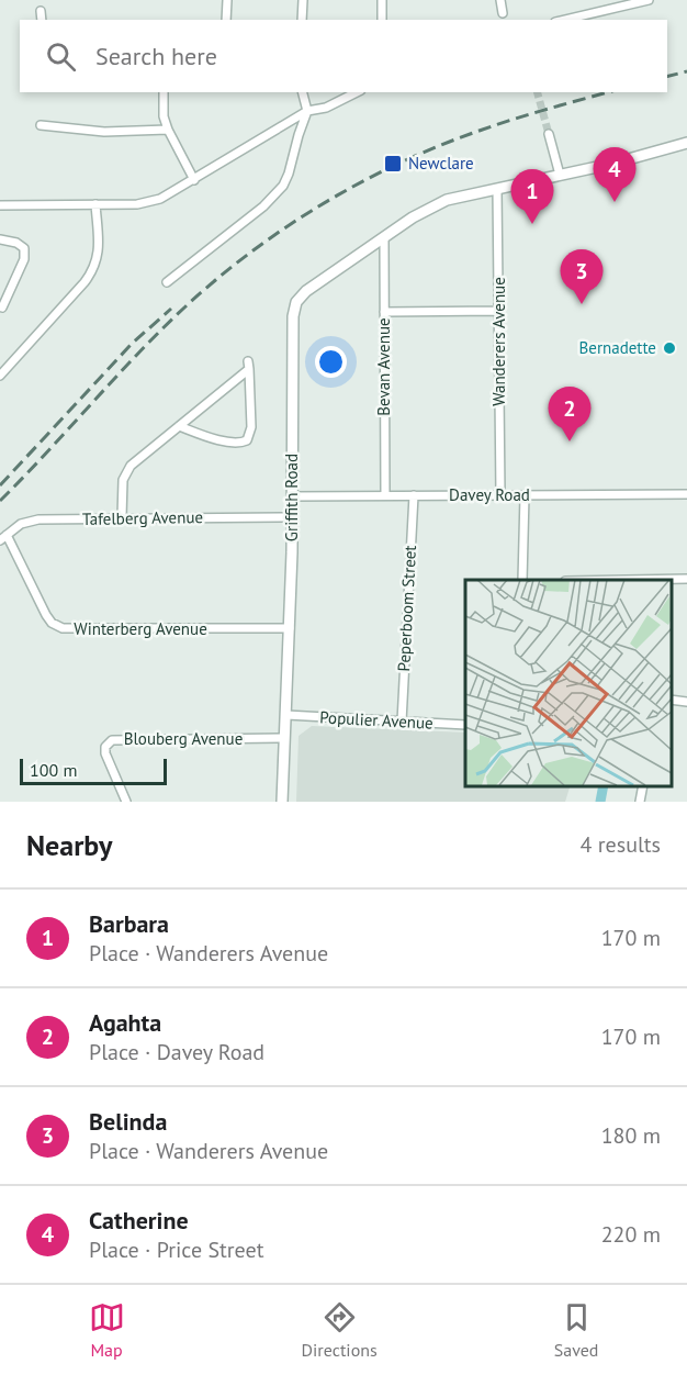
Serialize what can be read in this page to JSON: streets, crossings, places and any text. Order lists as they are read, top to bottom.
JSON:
{
  "streets": {
    "street": [
      "Wanderers Avenue",
      "Bevan Avenue",
      "Davey Road",
      "Griffith Road",
      "Tafelberg Avenue",
      "Peperboom Street",
      "Winterberg Avenue",
      "Populier Avenue",
      "Blouberg Avenue"
    ]
  },
  "crossings": [
    ["Wanderers Avenue", "Davey Road"],
    ["Bevan Avenue", "Davey Road"],
    ["Bevan Avenue", "Griffith Road"],
    ["Davey Road", "Griffith Road"],
    ["Davey Road", "Peperboom Street"],
    ["Griffith Road", "Tafelberg Avenue"],
    ["Griffith Road", "Winterberg Avenue"],
    ["Griffith Road", "Populier Avenue"],
    ["Griffith Road", "Blouberg Avenue"],
    ["Tafelberg Avenue", "Winterberg Avenue"],
    ["Peperboom Street", "Populier Avenue"]
  ],
  "places": {
    "transit": ["Newclare"],
    "other": ["Bernadette"]
  },
  "scale_bar": "100 m",
  "page": {
    "search": "Search here",
    "pins": [
      "4",
      "1",
      "3",
      "2"
    ],
    "scale": "100 m",
    "heading": ["Nearby", "4 results"],
    "list": [
      {
        "mark": "1",
        "name": "Barbara",
        "note": "Place · Wanderers Avenue",
        "value": "170 m"
      },
      {
        "mark": "2",
        "name": "Agahta",
        "note": "Place · Davey Road",
        "value": "170 m"
      },
      {
        "mark": "3",
        "name": "Belinda",
        "note": "Place · Wanderers Avenue",
        "value": "180 m"
      },
      {
        "mark": "4",
        "name": "Catherine",
        "note": "Place · Price Street",
        "value": "220 m"
      }
    ],
    "nav": ["Map", "Directions", "Saved"]
  }
}
